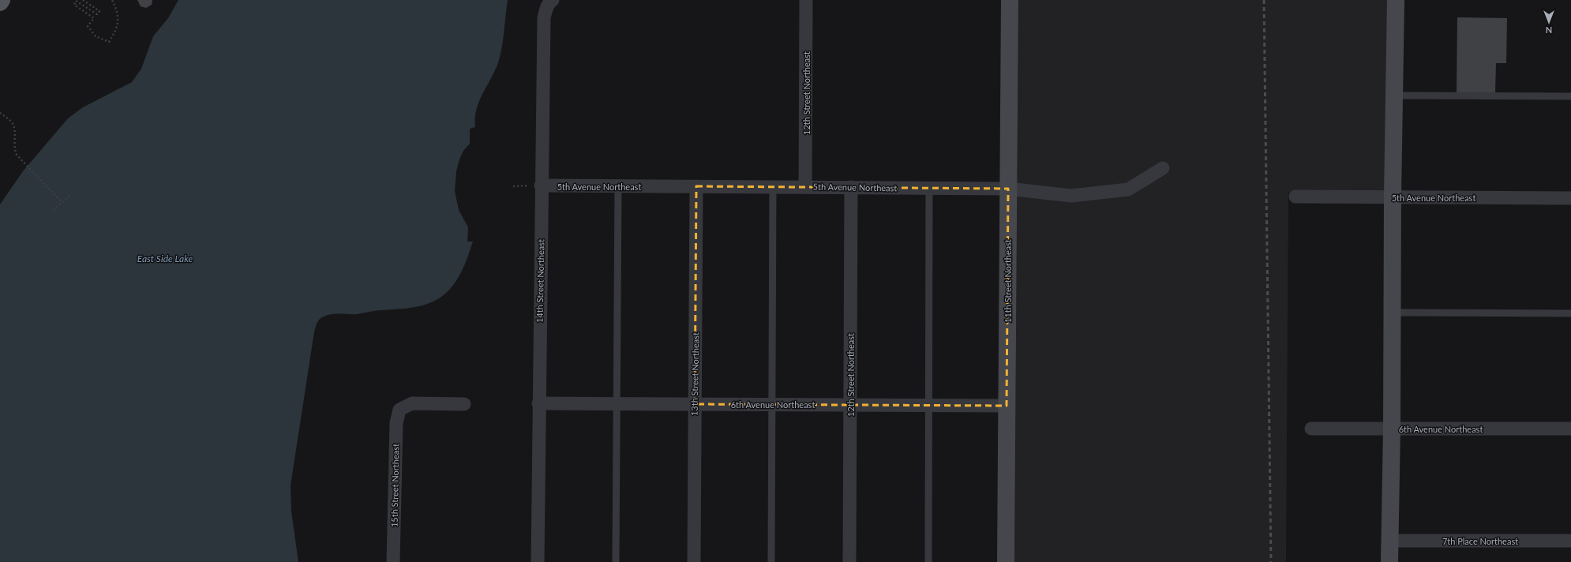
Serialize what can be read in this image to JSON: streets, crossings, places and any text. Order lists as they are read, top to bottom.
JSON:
{
  "streets": {
    "street": [
      "12th Street Northeast",
      "5th Avenue Northeast",
      "14th Street Northeast",
      "11th Street Northeast",
      "13th Street Northeast",
      "6th Avenue Northeast",
      "15th Street Northeast",
      "7th Place Northeast"
    ]
  },
  "crossings": [
    ["12th Street Northeast", "5th Avenue Northeast"],
    ["12th Street Northeast", "6th Avenue Northeast"],
    ["5th Avenue Northeast", "14th Street Northeast"],
    ["5th Avenue Northeast", "11th Street Northeast"],
    ["5th Avenue Northeast", "13th Street Northeast"],
    ["14th Street Northeast", "6th Avenue Northeast"],
    ["11th Street Northeast", "6th Avenue Northeast"],
    ["13th Street Northeast", "6th Avenue Northeast"]
  ],
  "water": ["East Side Lake"],
  "north": "bottom"
}
